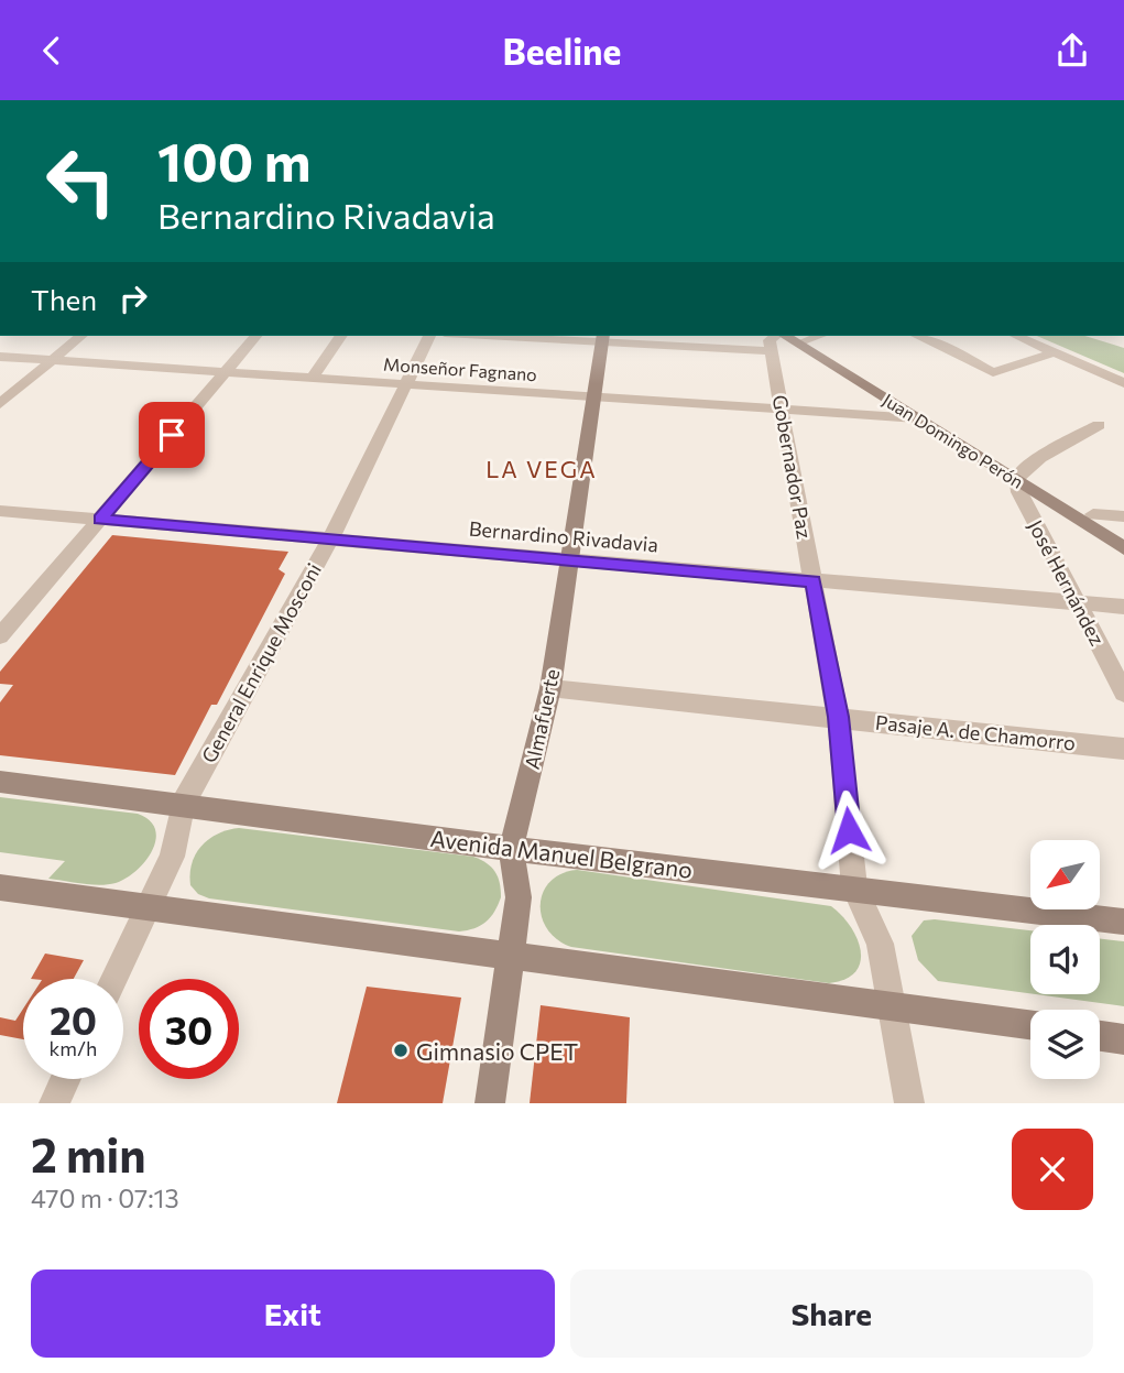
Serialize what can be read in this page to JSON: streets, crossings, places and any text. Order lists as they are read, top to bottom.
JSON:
{
  "streets": {
    "main road": ["Juan Domingo Perón", "Almafuerte", "Avenida Manuel Belgrano"],
    "street": [
      "Monseñor Fagnano",
      "Gobernador Paz",
      "Bernardino Rivadavia",
      "José Hernández",
      "General Enrique Mosconi",
      "Pasaje A. de Chamorro"
    ]
  },
  "crossings": [
    ["Monseñor Fagnano", "Juan Domingo Perón"],
    ["Monseñor Fagnano", "Gobernador Paz"],
    ["Monseñor Fagnano", "General Enrique Mosconi"],
    ["Monseñor Fagnano", "Almafuerte"],
    ["Juan Domingo Perón", "Gobernador Paz"],
    ["Juan Domingo Perón", "José Hernández"],
    ["Gobernador Paz", "Bernardino Rivadavia"],
    ["Gobernador Paz", "Pasaje A. de Chamorro"],
    ["Gobernador Paz", "Avenida Manuel Belgrano"],
    ["Bernardino Rivadavia", "José Hernández"],
    ["Bernardino Rivadavia", "General Enrique Mosconi"],
    ["Bernardino Rivadavia", "Almafuerte"],
    ["General Enrique Mosconi", "Avenida Manuel Belgrano"],
    ["Almafuerte", "Pasaje A. de Chamorro"],
    ["Almafuerte", "Avenida Manuel Belgrano"]
  ],
  "districts": ["LA VEGA"],
  "places": ["Gimnasio CPET"],
  "north": "bottom left",
  "page": {
    "header": "Beeline",
    "turn": ["100 m", "Bernardino Rivadavia"],
    "then": "Then",
    "speed": "20 km/h",
    "limit": "30",
    "heading": ["2 min", "470 m · 07:13"],
    "buttons": ["Exit", "Share"]
  }
}
